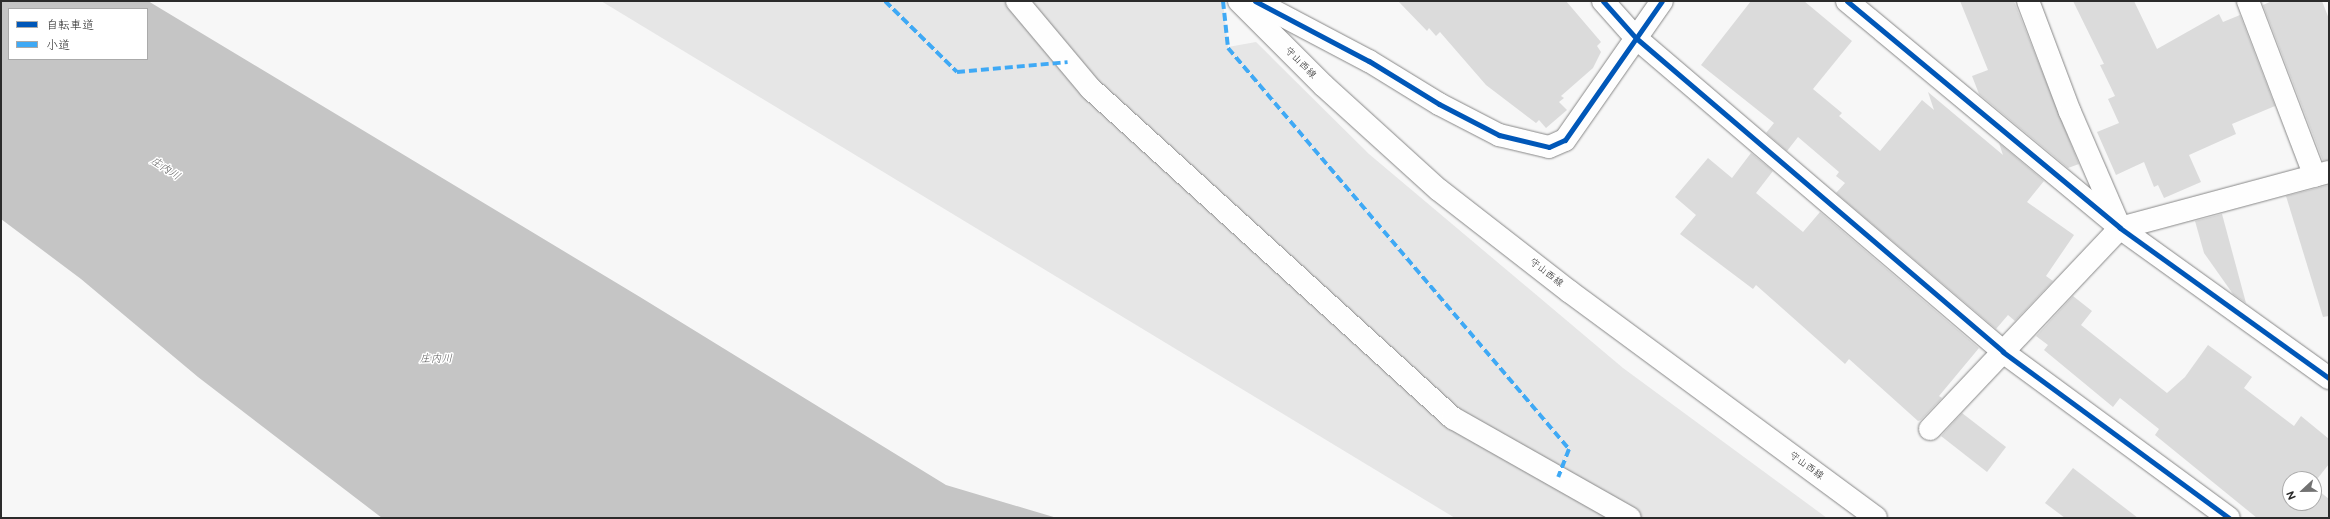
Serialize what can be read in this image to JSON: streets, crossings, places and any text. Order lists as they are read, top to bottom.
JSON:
{
  "streets": {
    "street": ["守山西線"]
  },
  "water": ["庄内川"],
  "legend": ["自転車道", "小道"],
  "north": "left"
}
